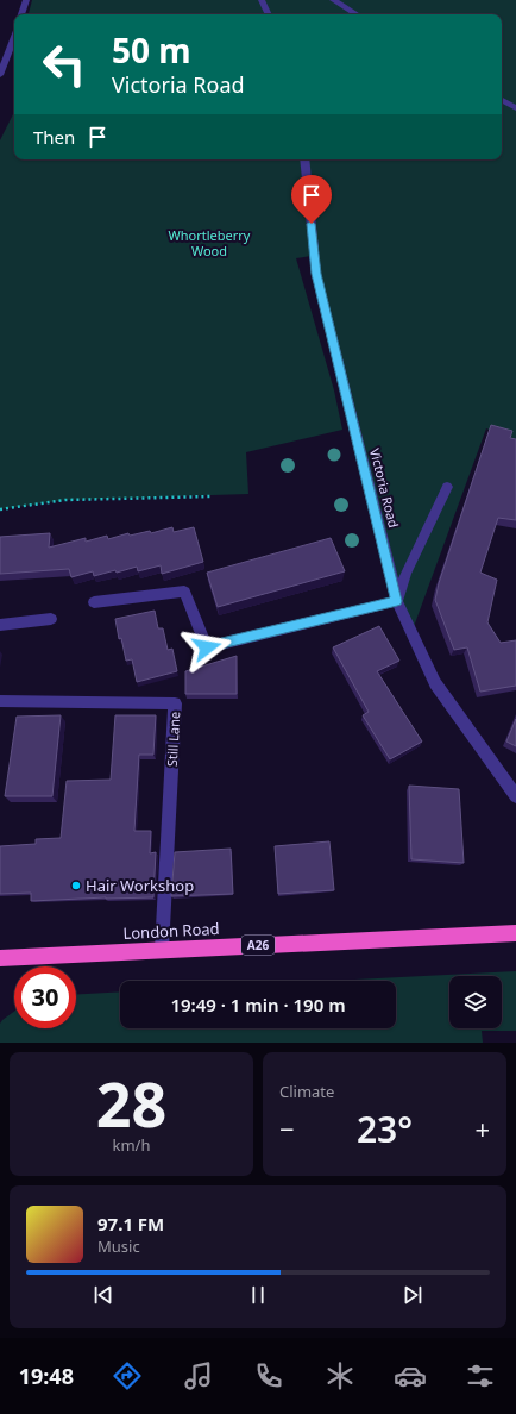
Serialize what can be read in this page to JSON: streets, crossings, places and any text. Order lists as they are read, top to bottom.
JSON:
{
  "streets": {
    "highway": ["London Road", "A26"],
    "street": ["Victoria Road", "Still Lane"]
  },
  "crossings": [
    ["Still Lane", "London Road"]
  ],
  "parks": ["Whortleberry Wood"],
  "places": ["Hair Workshop"],
  "page": {
    "turn": ["50 m", "Victoria Road"],
    "then": "Then",
    "limit": "30",
    "trip": "19:49 · 1 min · 190 m",
    "tile": [
      ["28", "km/h"],
      "Climate"
    ],
    "heat": ["−", "23°", "+"],
    "song": ["97.1 FM", "Music"],
    "tabs": "19:48"
  }
}
